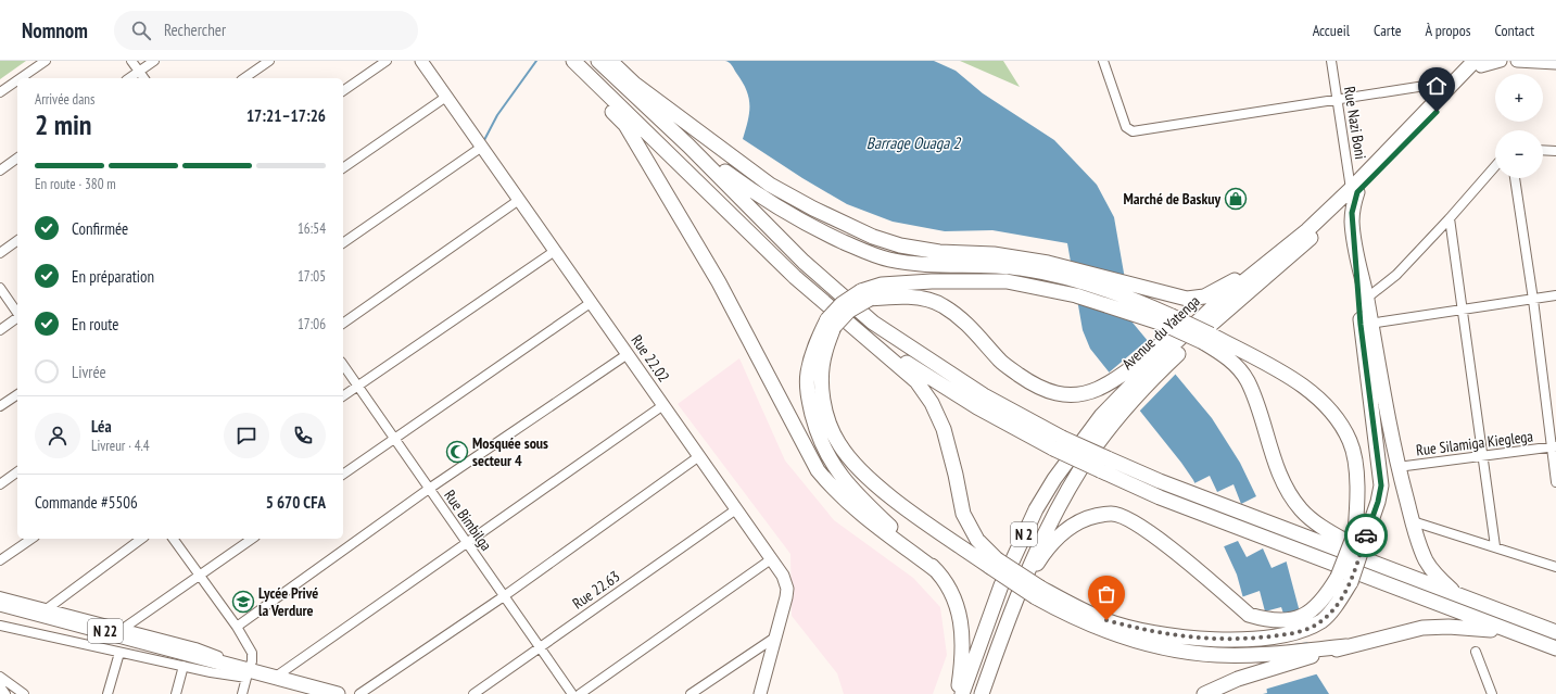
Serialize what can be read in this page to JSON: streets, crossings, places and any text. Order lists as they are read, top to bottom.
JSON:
{
  "streets": {
    "main road": ["Avenue du Yatenga", "N 2", "N 22"],
    "street": [
      "Rue Nazi Boni",
      "Rue 22.02",
      "Rue Silamiga Kieglega",
      "Rue Bimbilga",
      "Rue 22.63"
    ]
  },
  "crossings": [
    ["Rue Nazi Boni", "Avenue du Yatenga"],
    ["Rue 22.02", "Rue 22.63"],
    ["Rue Bimbilga", "Rue 22.63"]
  ],
  "water": ["Barrage Ouaga 2"],
  "places": {
    "shop": ["Marché de Baskuy"],
    "mosque": ["Mosquée sous secteur 4"],
    "school or university": ["Lycée Privé la Verdure"]
  },
  "page": {
    "header": "Nomnom",
    "search": "Rechercher",
    "nav": [
      "Accueil",
      "Carte",
      "À propos",
      "Contact"
    ],
    "map_buttons": ["+", "−"],
    "heading": ["2 min", "Arrivée dans", "17:21–17:26"],
    "panel": [
      "Léa",
      "Livreur · 4.4",
      "Commande #5506",
      "5 670 CFA"
    ],
    "bar": "En route · 380 m",
    "list": [
      ["Confirmée", "16:54"],
      ["En préparation", "17:05"],
      ["En route", "17:06"],
      "Livrée"
    ]
  }
}
